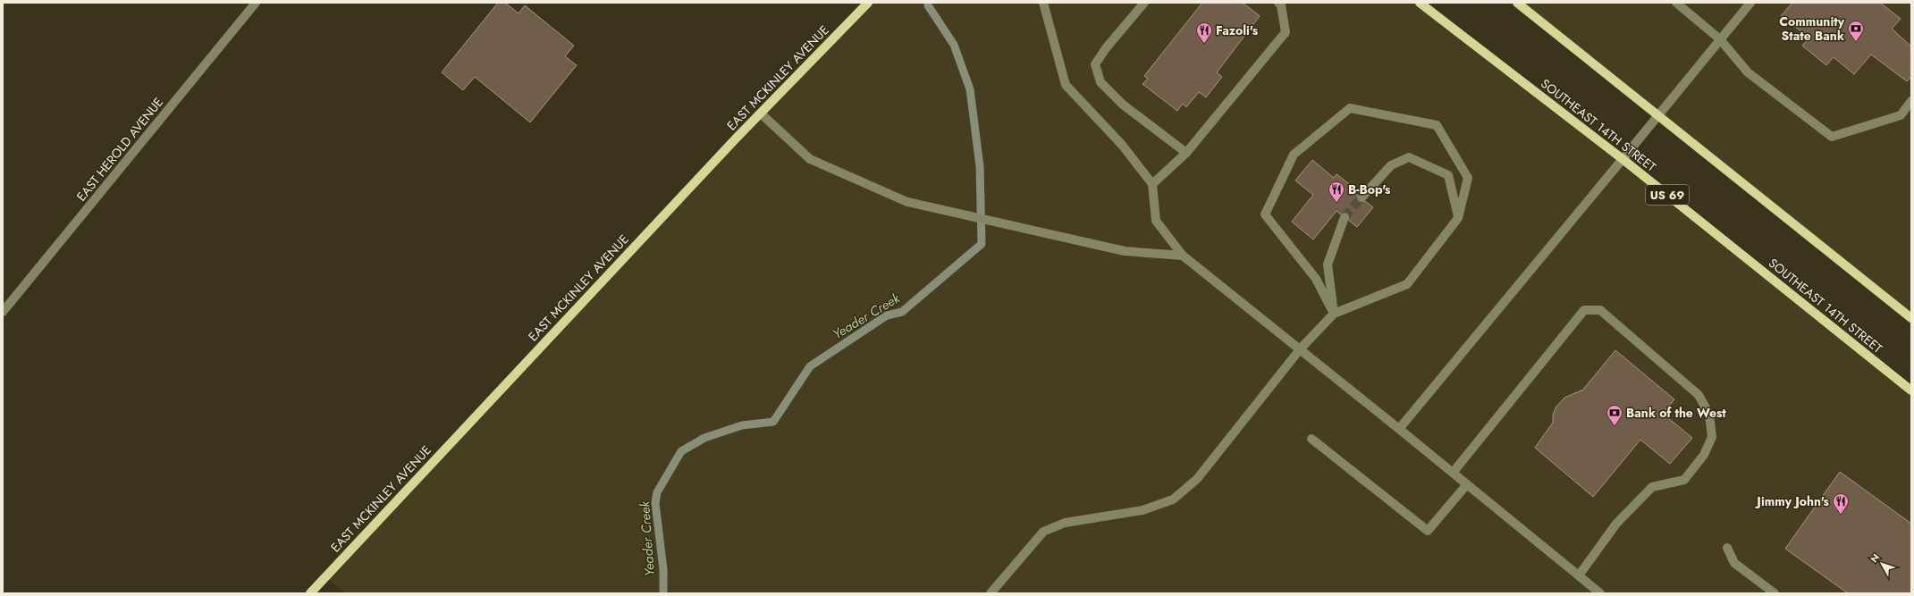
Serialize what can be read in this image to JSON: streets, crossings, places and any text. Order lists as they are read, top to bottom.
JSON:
{
  "streets": {
    "main road": ["EAST MCKINLEY AVENUE", "SOUTHEAST 14TH STREET", "US 69"],
    "street": ["EAST HEROLD AVENUE"]
  },
  "water": ["Yeader Creek"],
  "places": {
    "bank": ["Community State Bank", "Bank of the West"],
    "restaurant": ["Fazoli's", "B-Bop's", "Jimmy John's"]
  },
  "north": "top left"
}
